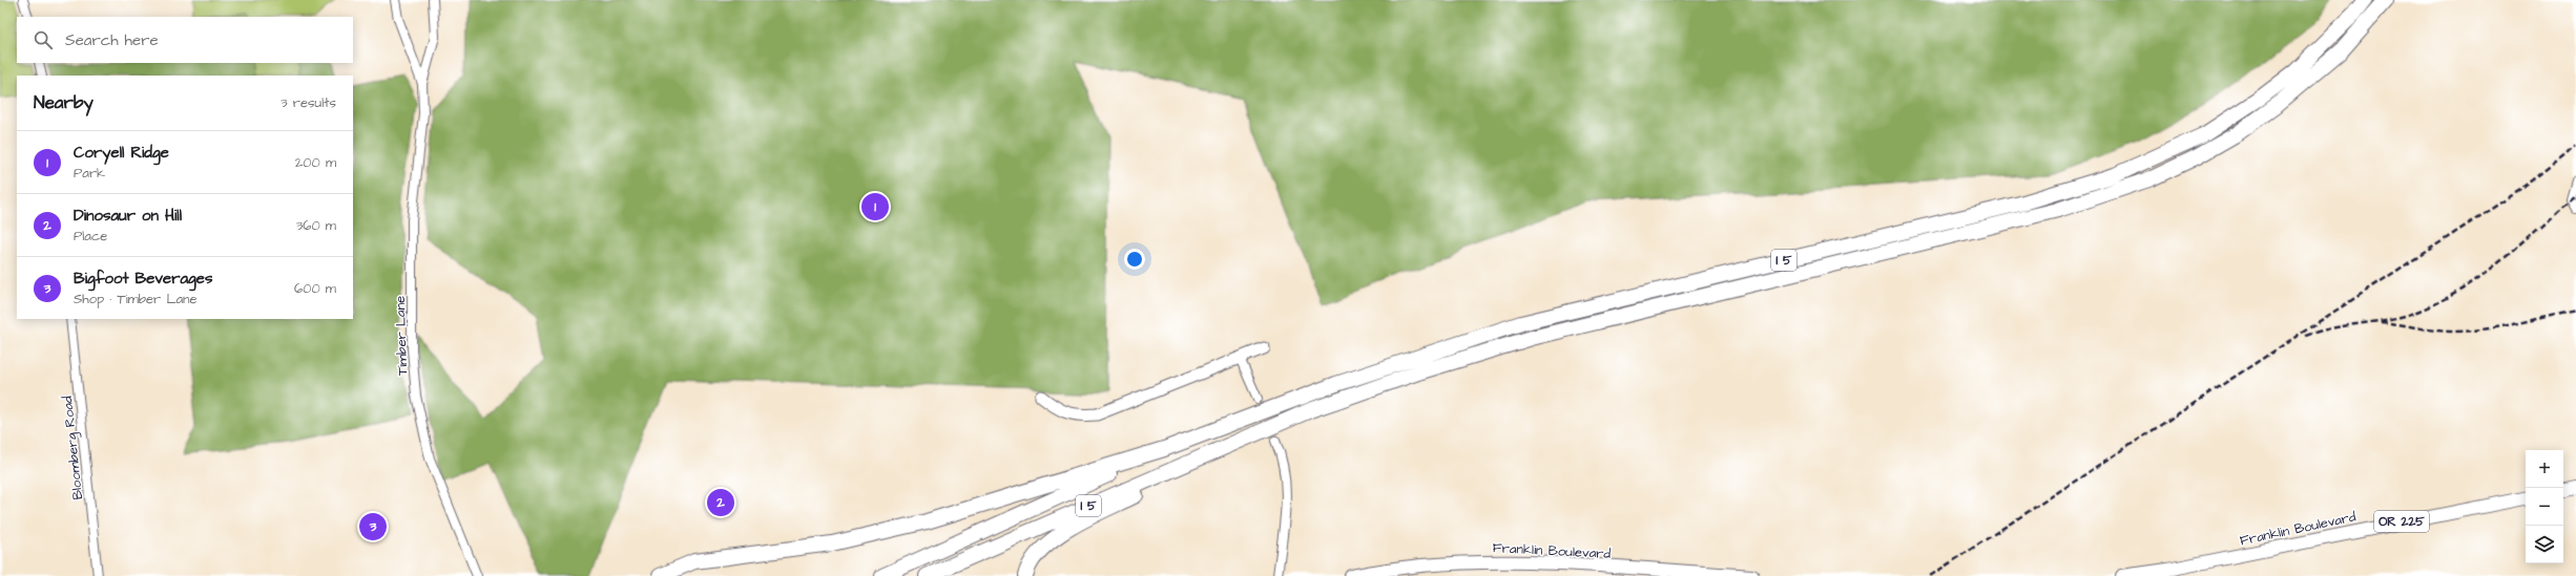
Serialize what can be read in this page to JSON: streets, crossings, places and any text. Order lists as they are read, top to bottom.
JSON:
{
  "streets": {
    "highway": ["I 5"],
    "main road": ["OR 225", "Franklin Boulevard"],
    "street": ["Timber Lane", "Bloomberg Road"]
  },
  "page": {
    "search": "Search here",
    "heading": ["Nearby", "3 results"],
    "list": [
      {
        "mark": "1",
        "name": "Coryell Ridge",
        "note": "Park",
        "value": "200 m"
      },
      {
        "mark": "2",
        "name": "Dinosaur on Hill",
        "note": "Place",
        "value": "360 m"
      },
      {
        "mark": "3",
        "name": "Bigfoot Beverages",
        "note": "Shop · Timber Lane",
        "value": "600 m"
      }
    ],
    "pins": ["1", "2", "3"],
    "map_buttons": ["+", "−"]
  }
}
